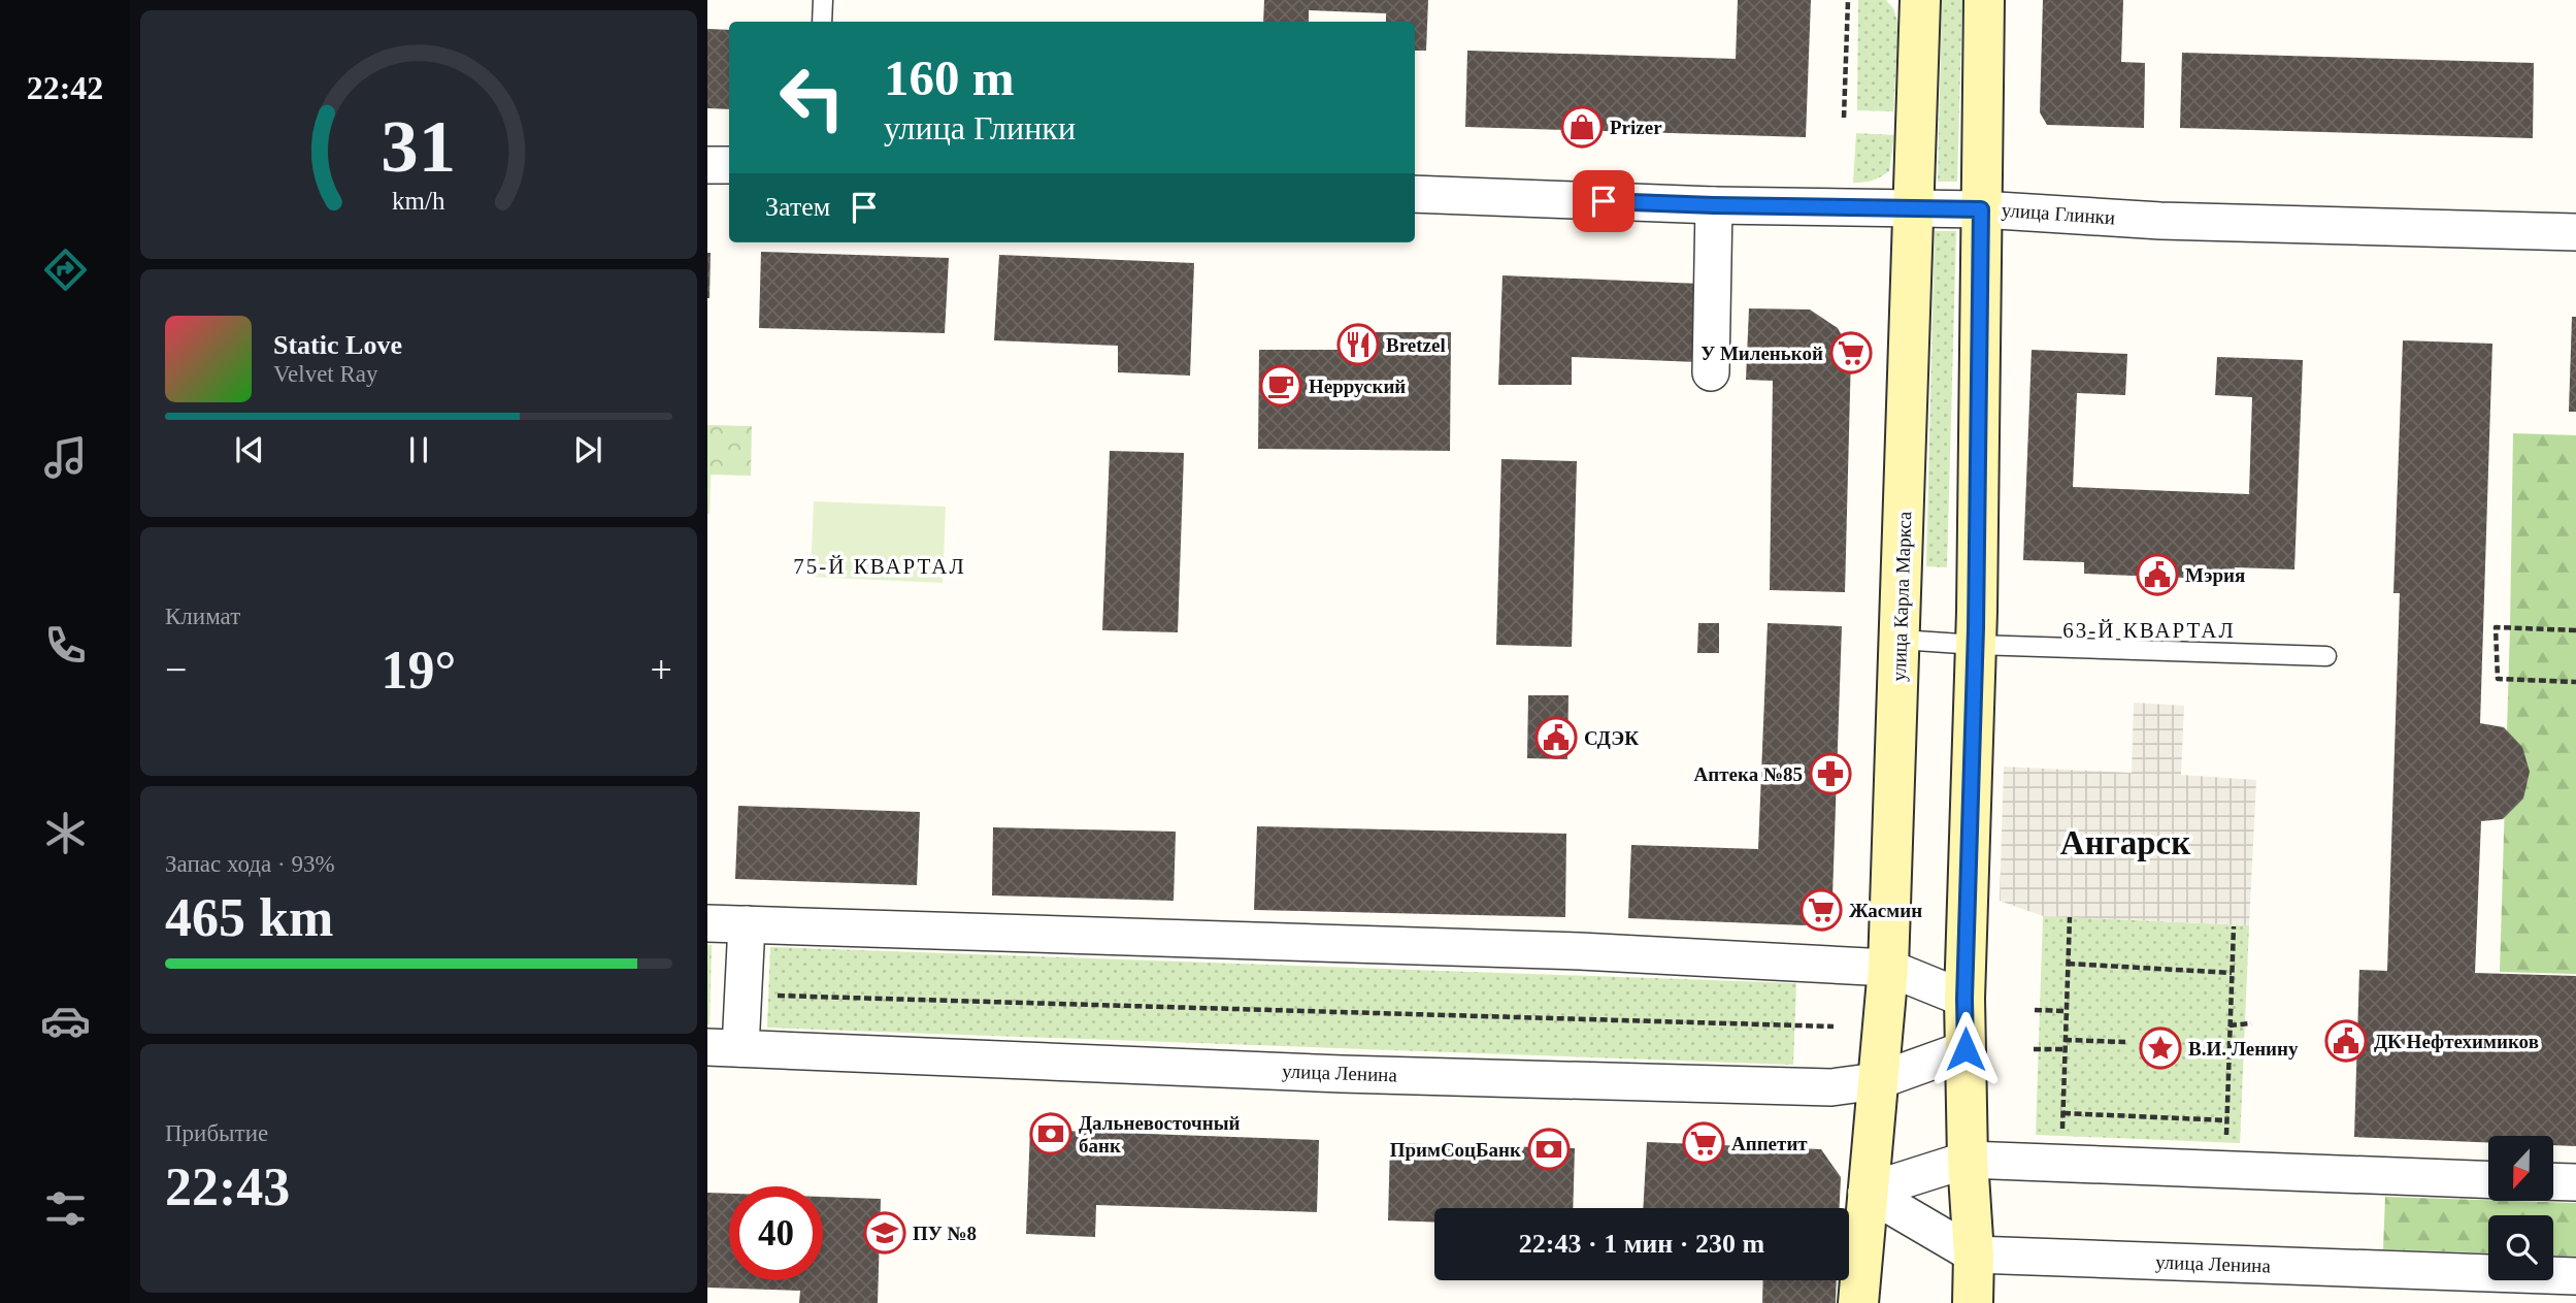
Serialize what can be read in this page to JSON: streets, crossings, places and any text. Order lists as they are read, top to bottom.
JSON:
{
  "streets": {
    "street": ["улица Глинки", "улица Карла Маркса", "улица Ленина"]
  },
  "crossings": [
    ["улица Глинки", "улица Карла Маркса"],
    ["улица Карла Маркса", "улица Ленина"]
  ],
  "districts": ["75-Й КВАРТАЛ", "63-Й КВАРТАЛ", "Ангарск"],
  "places": {
    "shop": ["Prizer"],
    "restaurant": ["Bretzel"],
    "supermarket": ["У Миленькой", "Жасмин", "Аппетит"],
    "cafe": ["Нерруский"],
    "public building": ["Мэрия", "СДЭК", "ДК Нефтехимиков"],
    "pharmacy": ["Аптека №85"],
    "place": ["В.И. Ленину"],
    "bank": ["Дальневосточный банк", "ПримСоцБанк"],
    "school or university": ["ПУ №8"]
  },
  "north": "bottom",
  "page": {
    "tabs": "22:42",
    "turn": ["160 m", "улица Глинки"],
    "then": "Затем",
    "song": ["Static Love", "Velvet Ray"],
    "tile": [
      "Климат",
      ["Запас хода · 93%", "465 km"],
      ["Прибытие", "22:43"]
    ],
    "heat": ["−", "19°", "+"],
    "limit": "40",
    "trip": "22:43 · 1 мин · 230 m",
    "gauge": ["31", "km/h"]
  }
}
